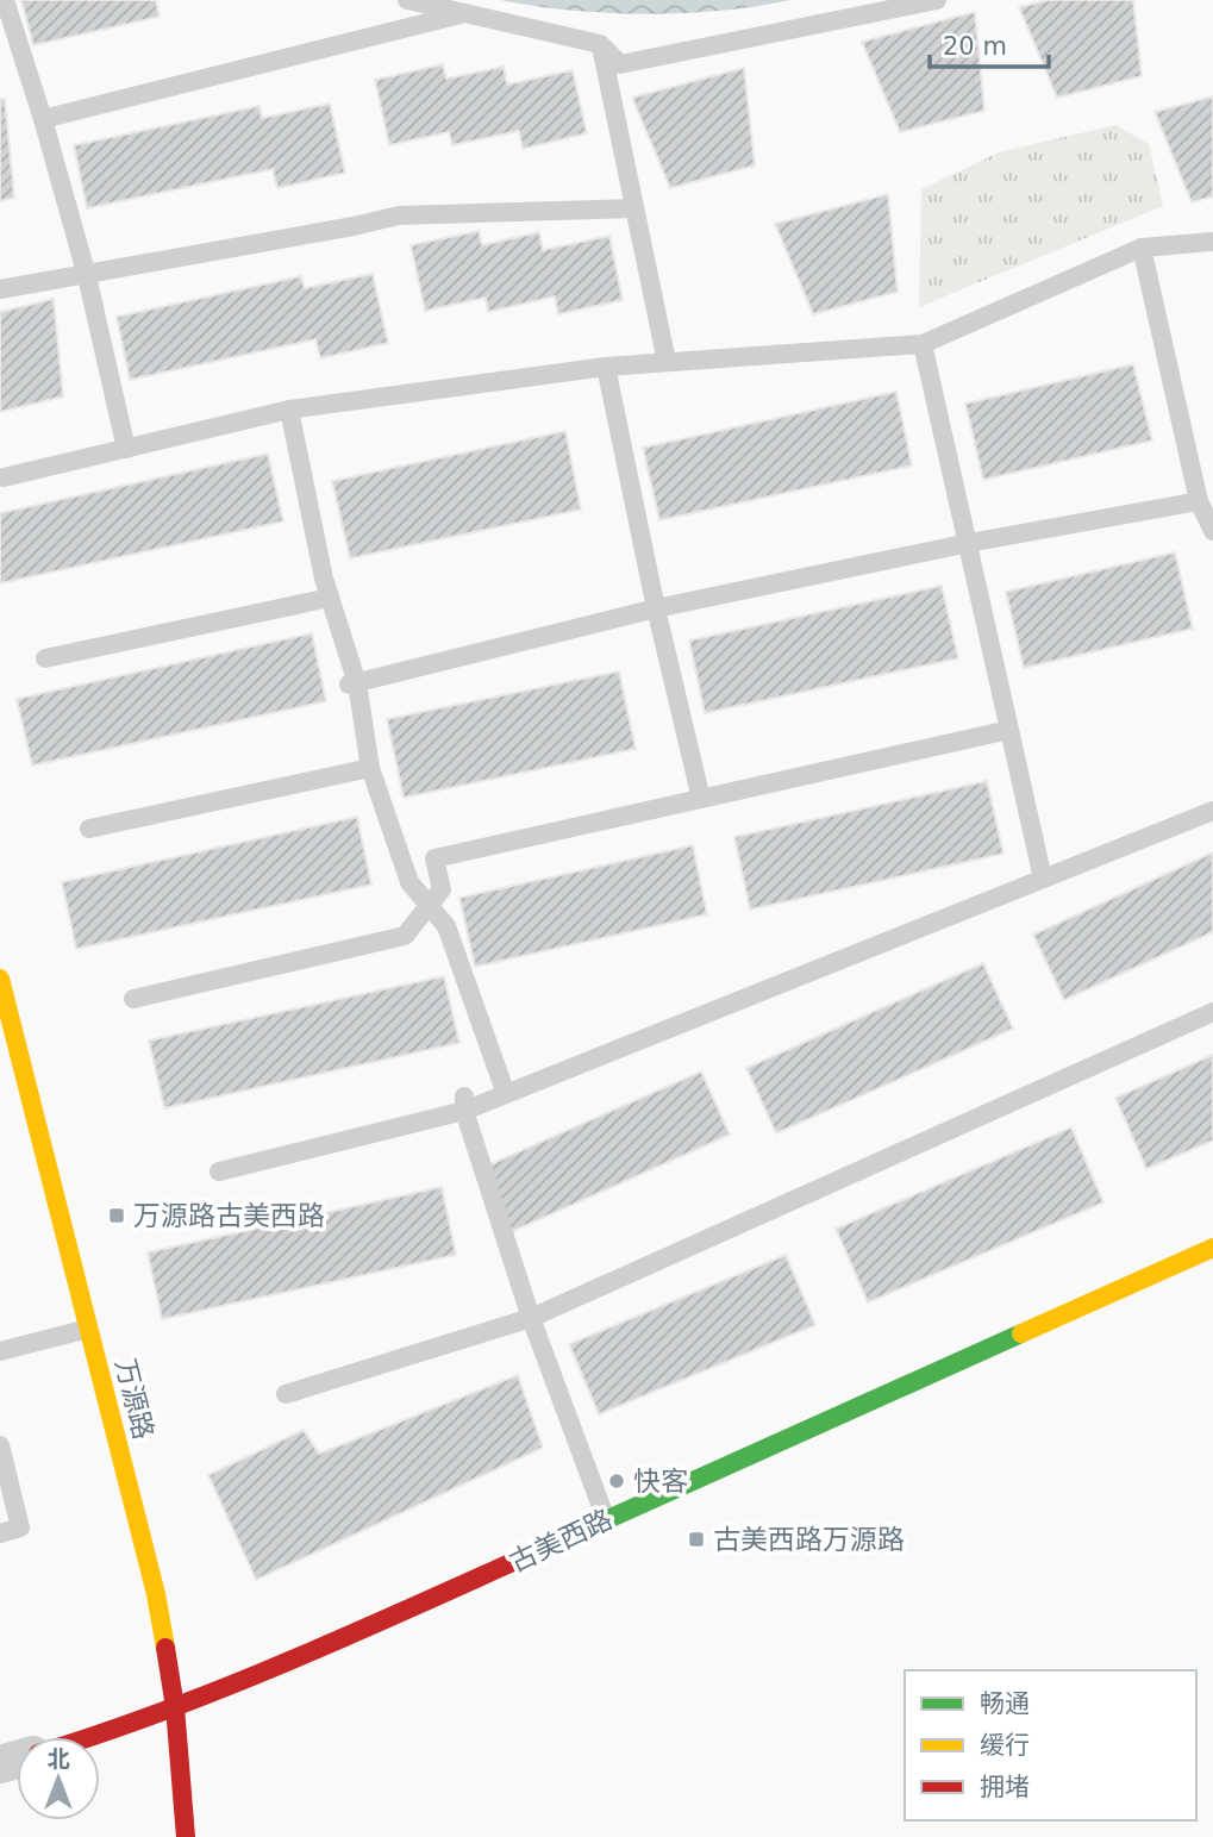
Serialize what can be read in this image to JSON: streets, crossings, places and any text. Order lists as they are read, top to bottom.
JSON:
{
  "streets": {
    "street": ["万源路", "古美西路"]
  },
  "crossings": [
    ["万源路", "古美西路"]
  ],
  "places": {
    "transit": ["万源路古美西路", "古美西路万源路"],
    "other": ["快客"]
  },
  "legend": ["畅通", "缓行", "拥堵"],
  "scale_bar": "20 m",
  "north": "top"
}
